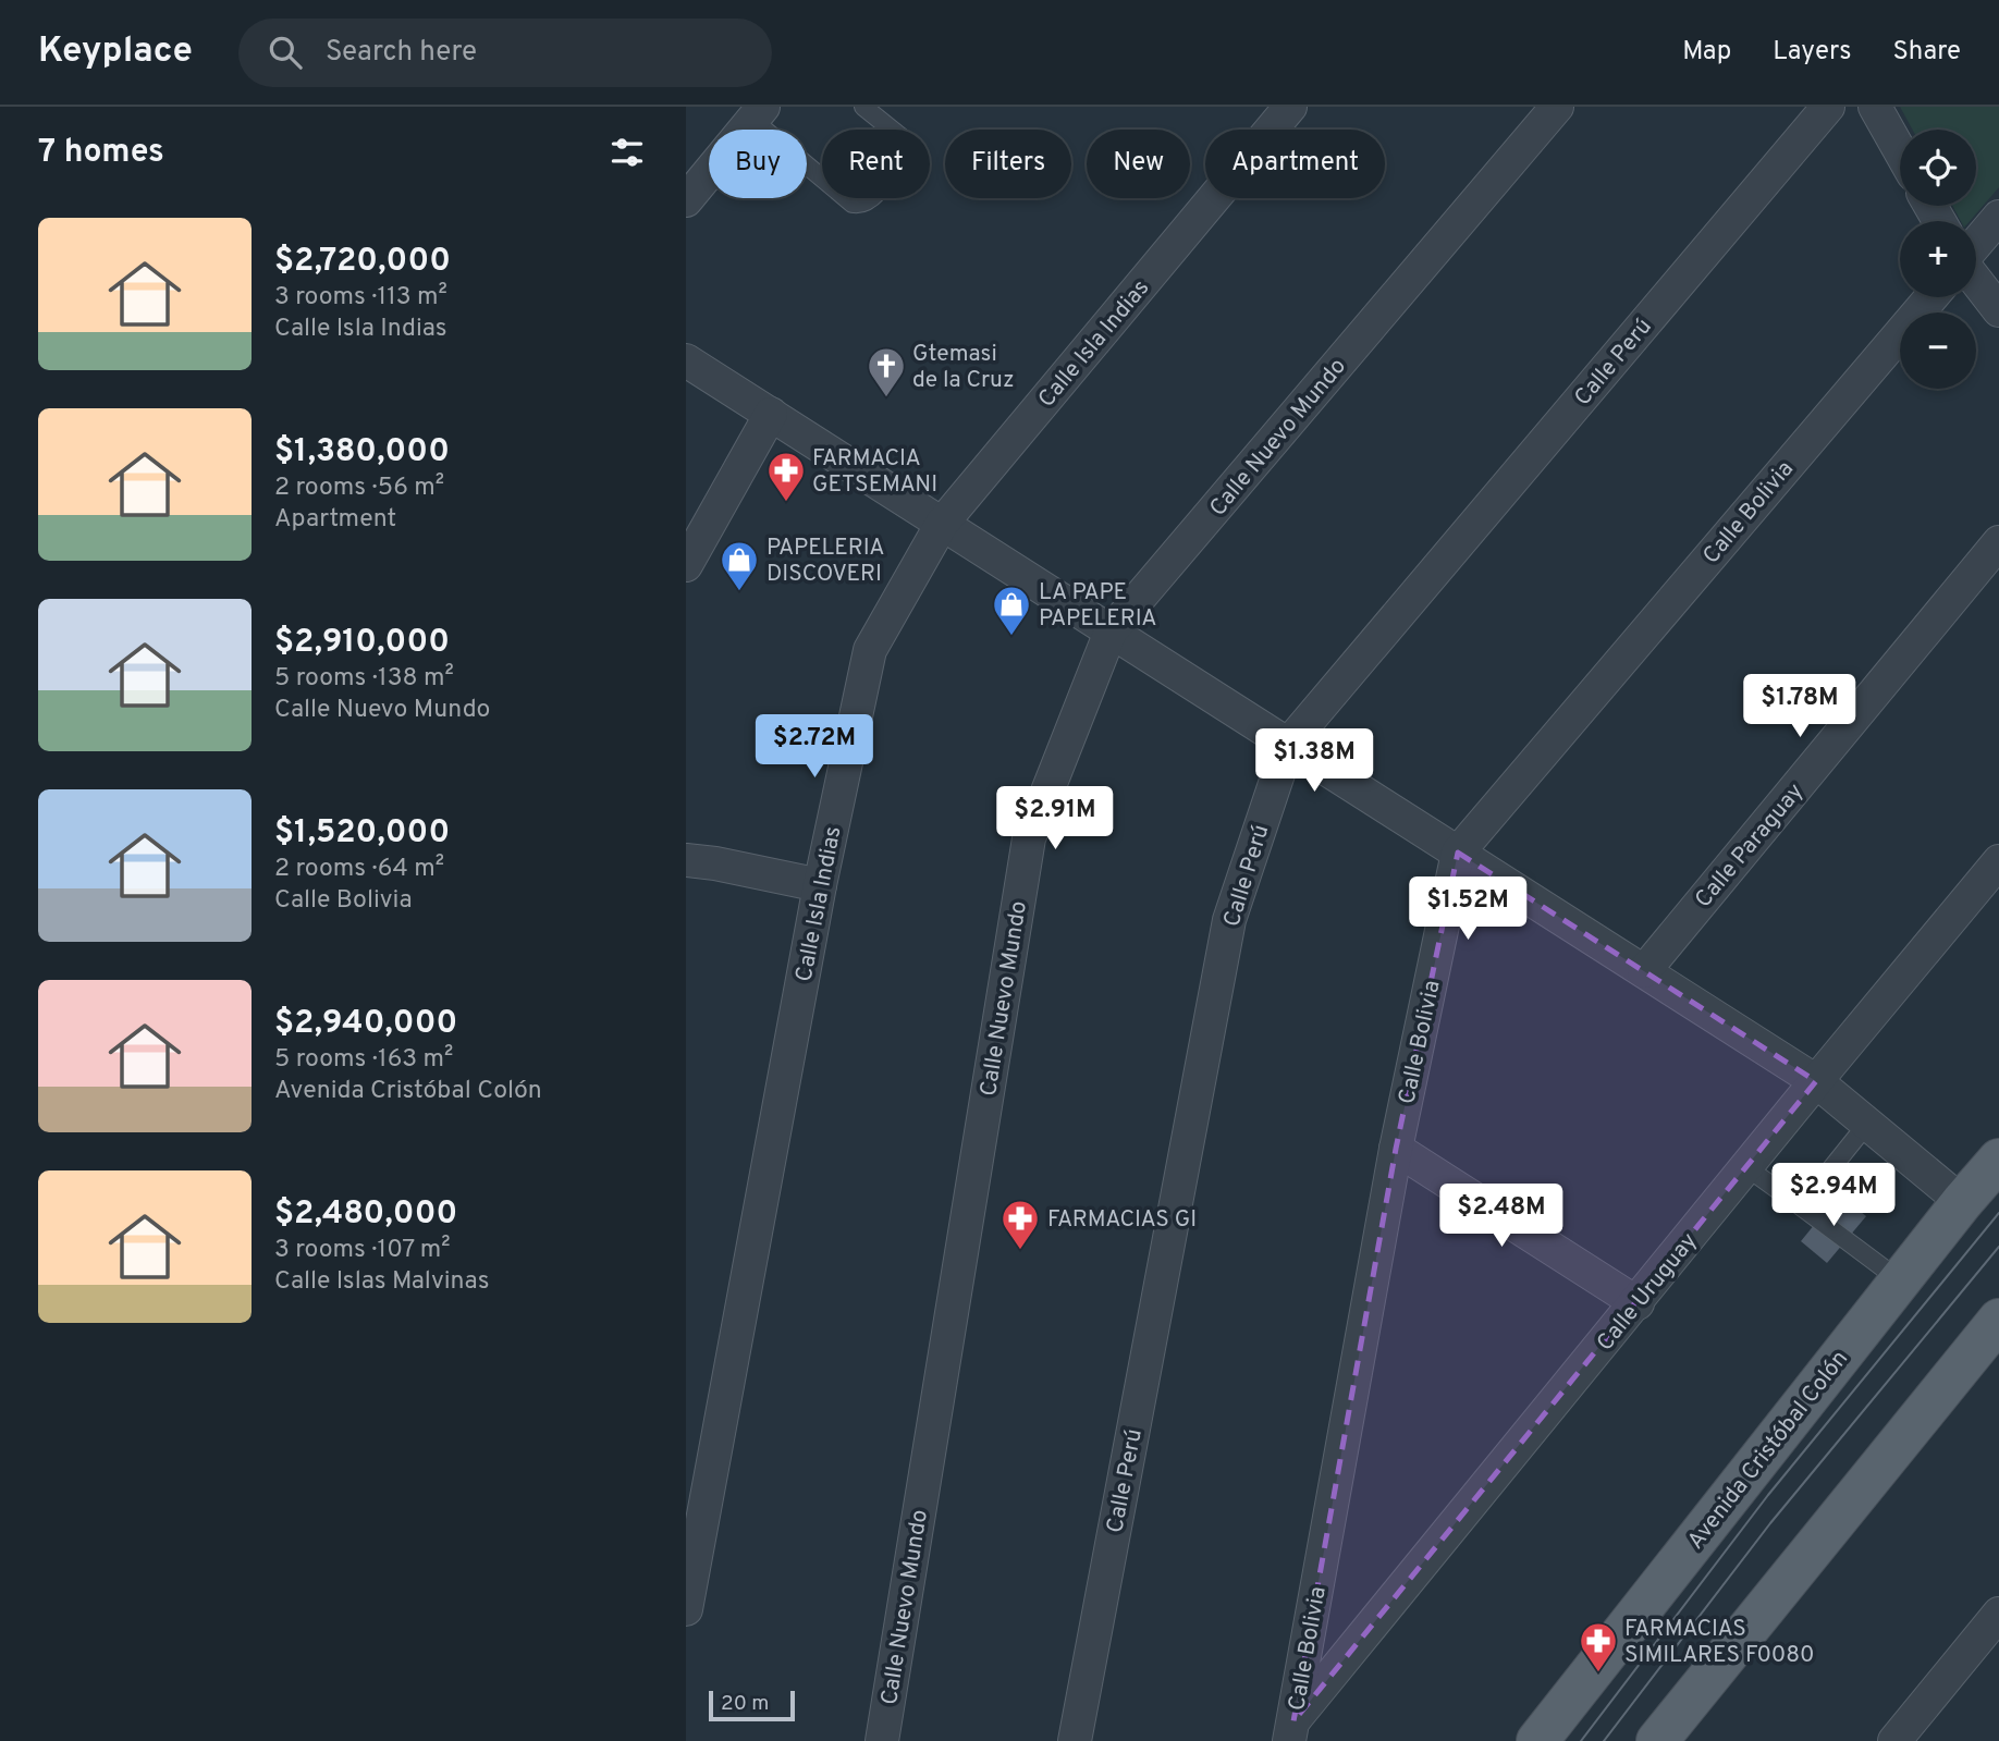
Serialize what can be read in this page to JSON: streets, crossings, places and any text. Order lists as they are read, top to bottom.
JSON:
{
  "streets": {
    "main road": ["Avenida Cristóbal Colón"],
    "street": [
      "Calle Isla Indias",
      "Calle Perú",
      "Calle Nuevo Mundo",
      "Calle Bolivia",
      "Calle Paraguay",
      "Calle Uruguay"
    ]
  },
  "crossings": [
    ["Calle Bolivia", "Calle Uruguay"]
  ],
  "places": {
    "church": ["Gtemasi de la Cruz"],
    "pharmacy": ["FARMACIA GETSEMANI", "FARMACIAS GI", "FARMACIAS SIMILARES F0080"],
    "shop": ["PAPELERIA DISCOVERI", "LA PAPE PAPELERIA"]
  },
  "scale_bar": "20 m",
  "page": {
    "header": "Keyplace",
    "search": "Search here",
    "nav": ["Map", "Layers", "Share"],
    "heading": "7 homes",
    "map_buttons": ["+", "−"],
    "chip": [
      "Buy",
      "Rent",
      "Filters",
      "New",
      "Apartment"
    ],
    "list": [
      {
        "name": "$2,720,000",
        "note": "3 rooms · 113 m² · Calle Isla Indias"
      },
      {
        "name": "$1,380,000",
        "note": "2 rooms · 56 m² · Apartment"
      },
      {
        "name": "$2,910,000",
        "note": "5 rooms · 138 m² · Calle Nuevo Mundo"
      },
      {
        "name": "$1,520,000",
        "note": "2 rooms · 64 m² · Calle Bolivia"
      },
      {
        "name": "$2,940,000",
        "note": "5 rooms · 163 m² · Avenida Cristóbal Colón"
      },
      {
        "name": "$2,480,000",
        "note": "3 rooms · 107 m² · Calle Islas Malvinas"
      }
    ],
    "price": [
      "$1.78M",
      "$2.72M",
      "$1.38M",
      "$2.91M",
      "$1.52M",
      "$2.94M",
      "$2.48M"
    ],
    "scale": "20 m"
  }
}
